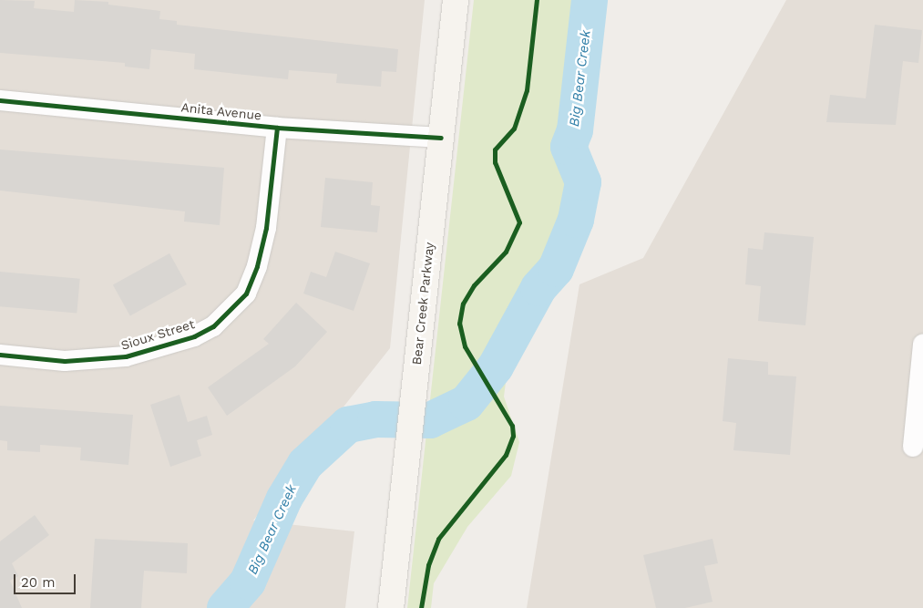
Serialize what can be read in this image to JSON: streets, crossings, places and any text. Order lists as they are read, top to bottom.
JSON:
{
  "streets": {
    "main road": ["Bear Creek Parkway"],
    "street": ["Anita Avenue", "Sioux Street"]
  },
  "crossings": [
    ["Anita Avenue", "Bear Creek Parkway"],
    ["Anita Avenue", "Sioux Street"]
  ],
  "water": ["Big Bear Creek"],
  "scale_bar": "20 m"
}
